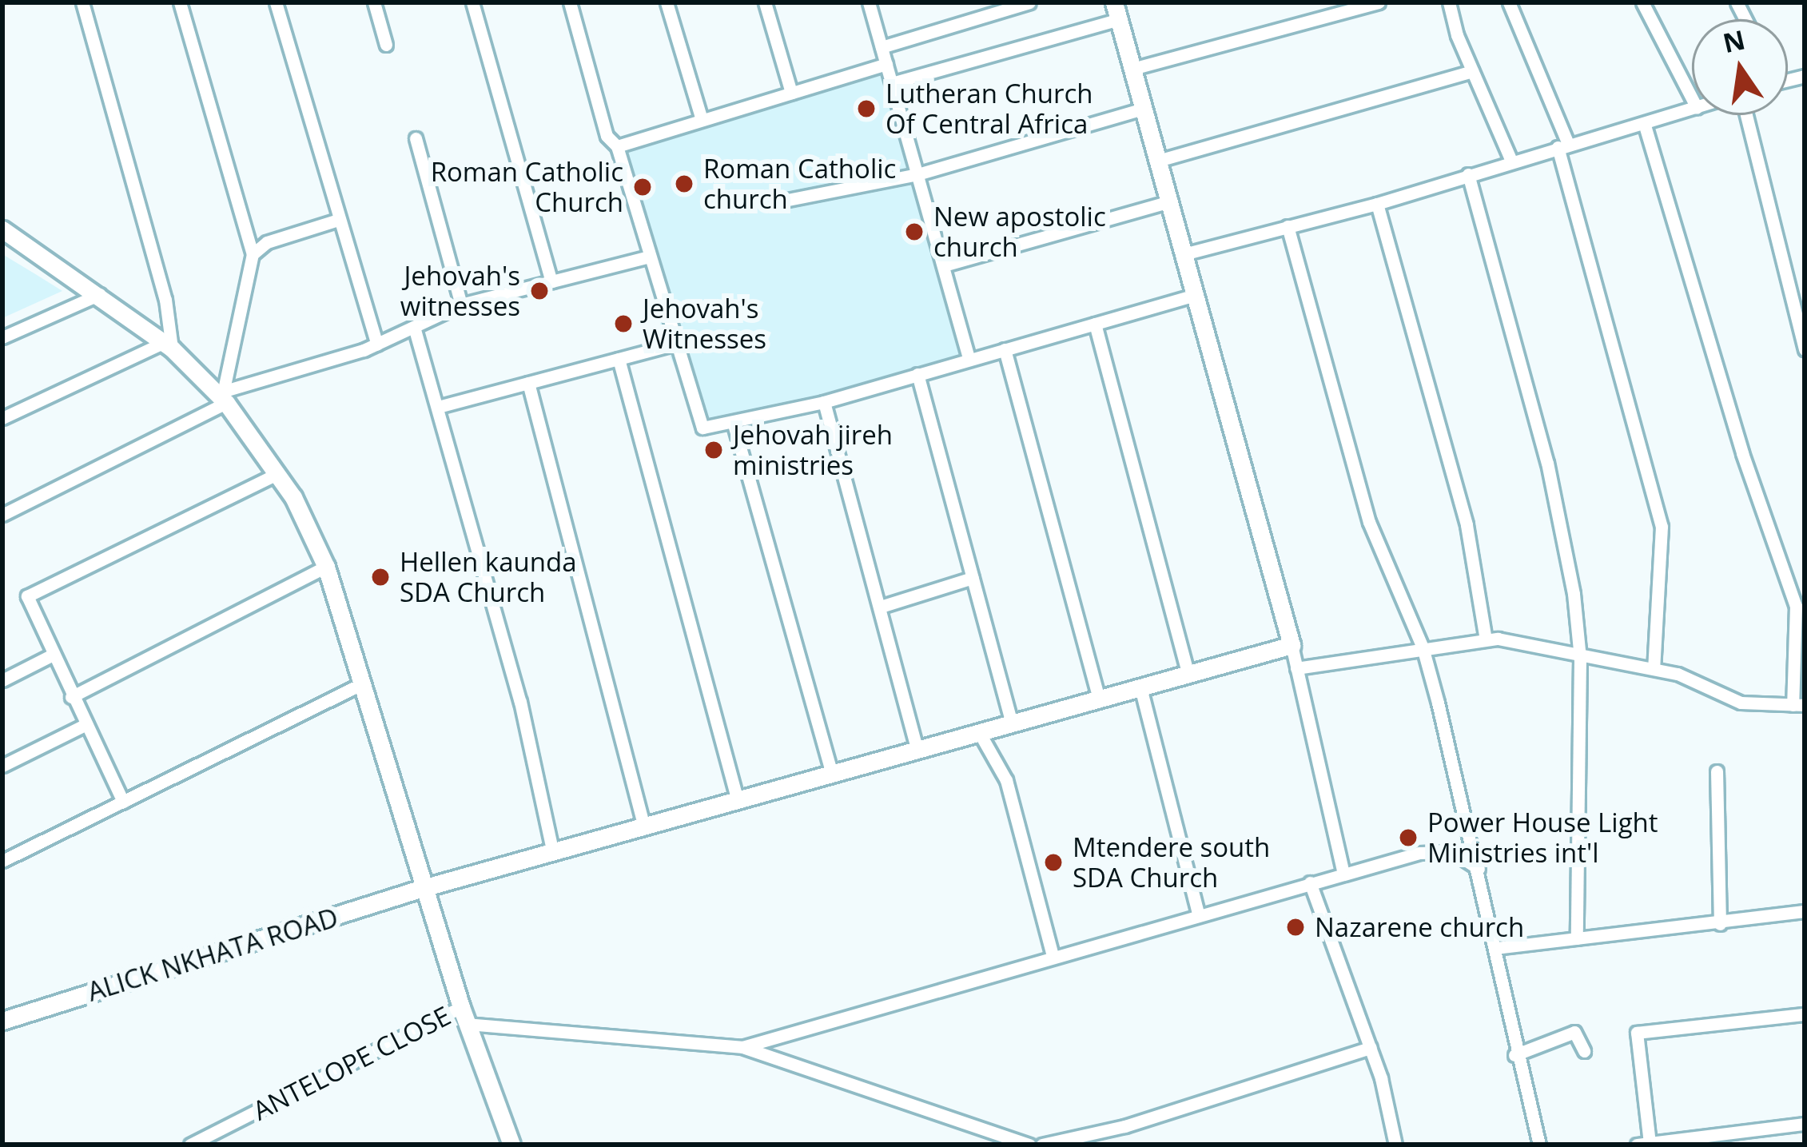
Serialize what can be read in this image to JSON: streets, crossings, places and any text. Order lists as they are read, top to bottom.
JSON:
{
  "streets": {
    "main road": ["ALICK NKHATA ROAD"],
    "street": ["ANTELOPE CLOSE"]
  },
  "places": [
    "Lutheran Church Of Central Africa",
    "Roman Catholic church",
    "Roman Catholic Church",
    "New apostolic church",
    "Jehovah's witnesses",
    "Jehovah's Witnesses",
    "Jehovah jireh ministries",
    "Hellen kaunda SDA Church",
    "Power House Light Ministries int'l",
    "Mtendere south SDA Church",
    "Nazarene church"
  ],
  "north": "top"
}
